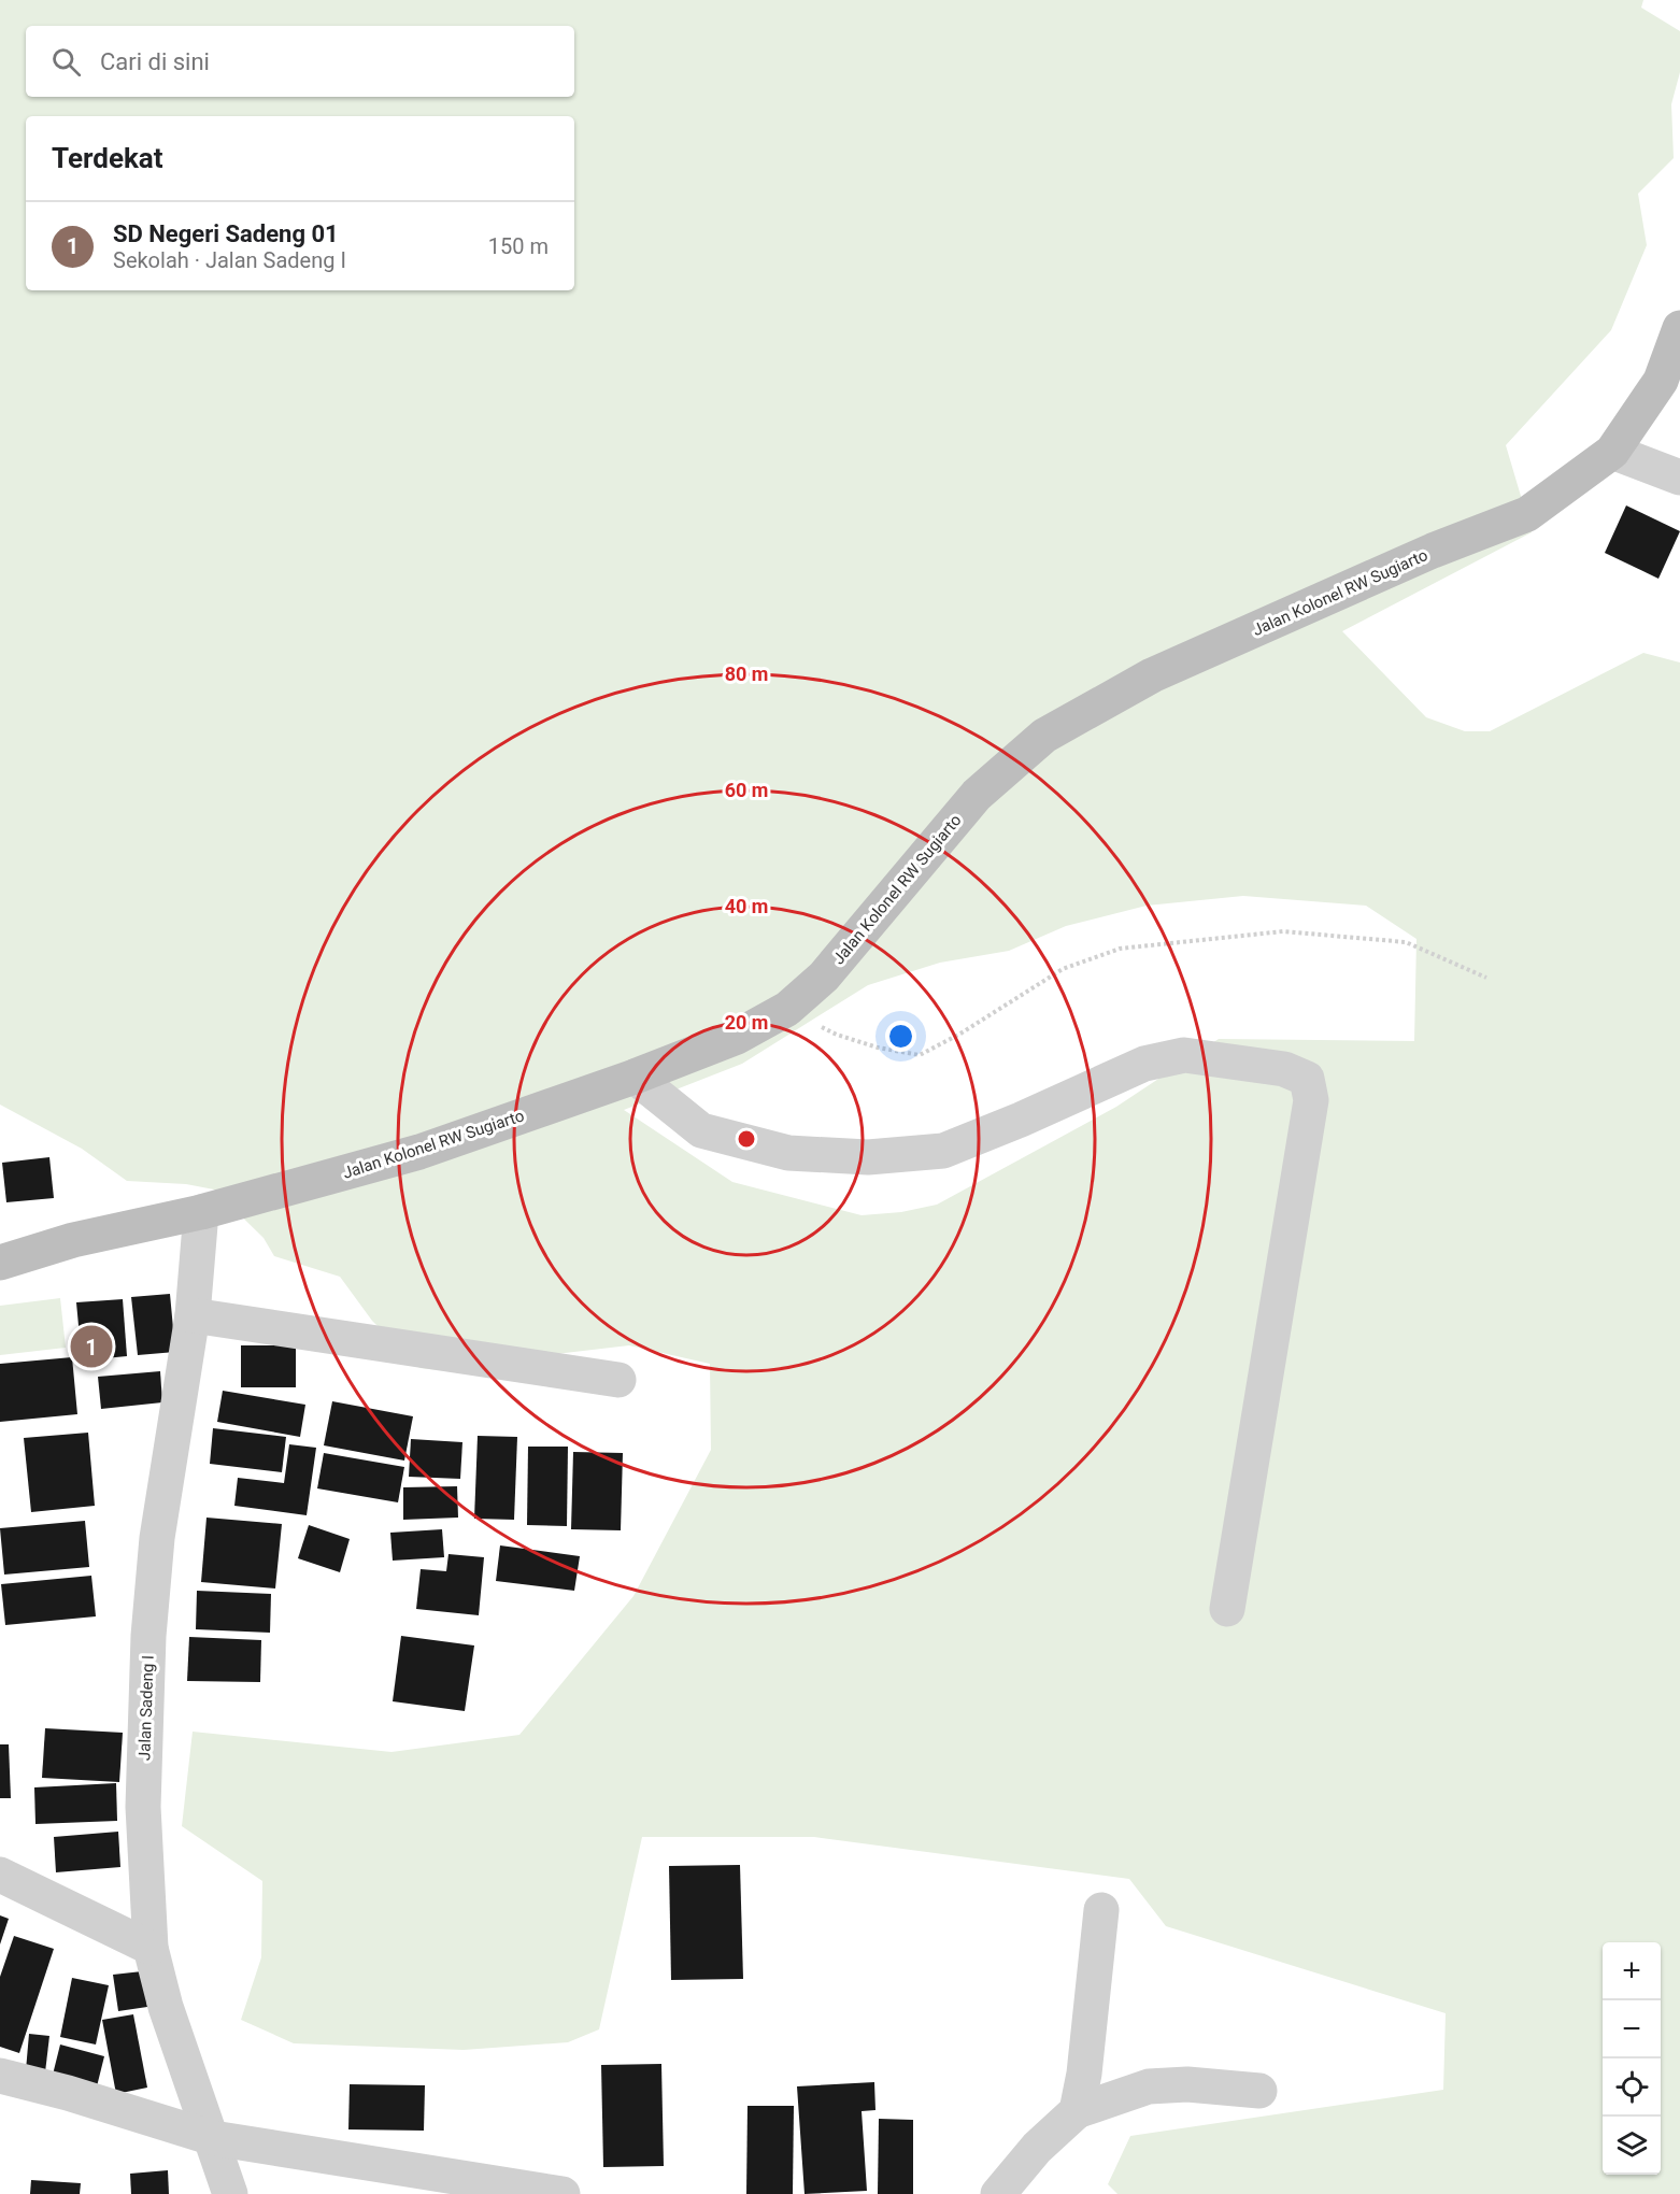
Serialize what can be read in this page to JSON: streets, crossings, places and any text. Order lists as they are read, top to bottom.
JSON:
{
  "streets": {
    "main road": ["Jalan Kolonel RW Sugiarto"],
    "street": ["Jalan Sadeng I"]
  },
  "crossings": [
    ["Jalan Kolonel RW Sugiarto", "Jalan Sadeng I"]
  ],
  "page": {
    "search": "Cari di sini",
    "heading": "Terdekat",
    "list": [
      {
        "mark": "1",
        "name": "SD Negeri Sadeng 01",
        "note": "Sekolah · Jalan Sadeng I",
        "value": "150 m"
      }
    ],
    "pins": "1",
    "map_buttons": ["+", "−"]
  },
  "rings": [
    "80 m",
    "60 m",
    "40 m",
    "20 m"
  ]
}
